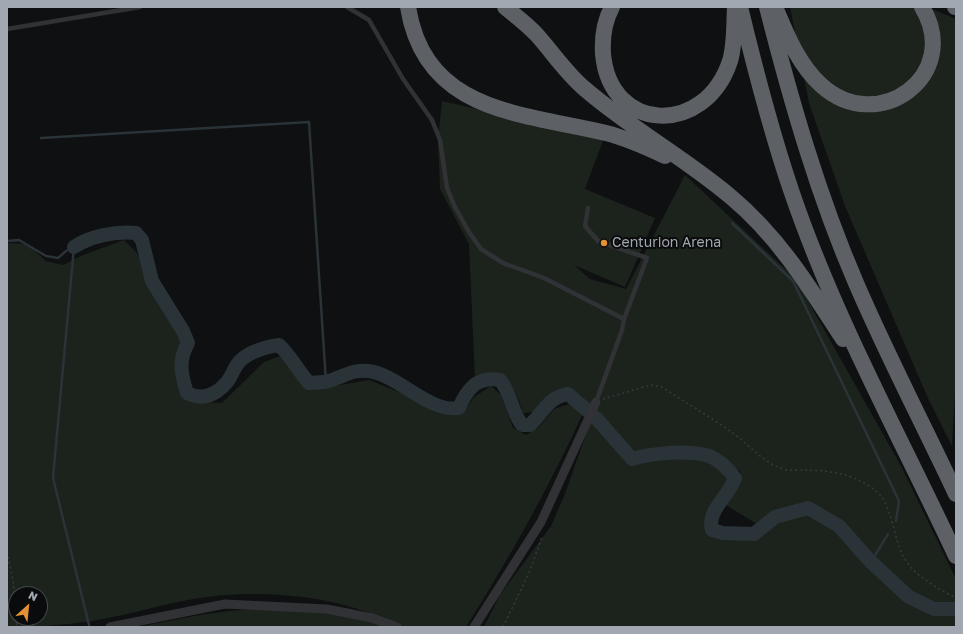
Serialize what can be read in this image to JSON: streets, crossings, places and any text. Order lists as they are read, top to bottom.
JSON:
{
  "places": ["Centurion Arena"],
  "north": "top right"
}
